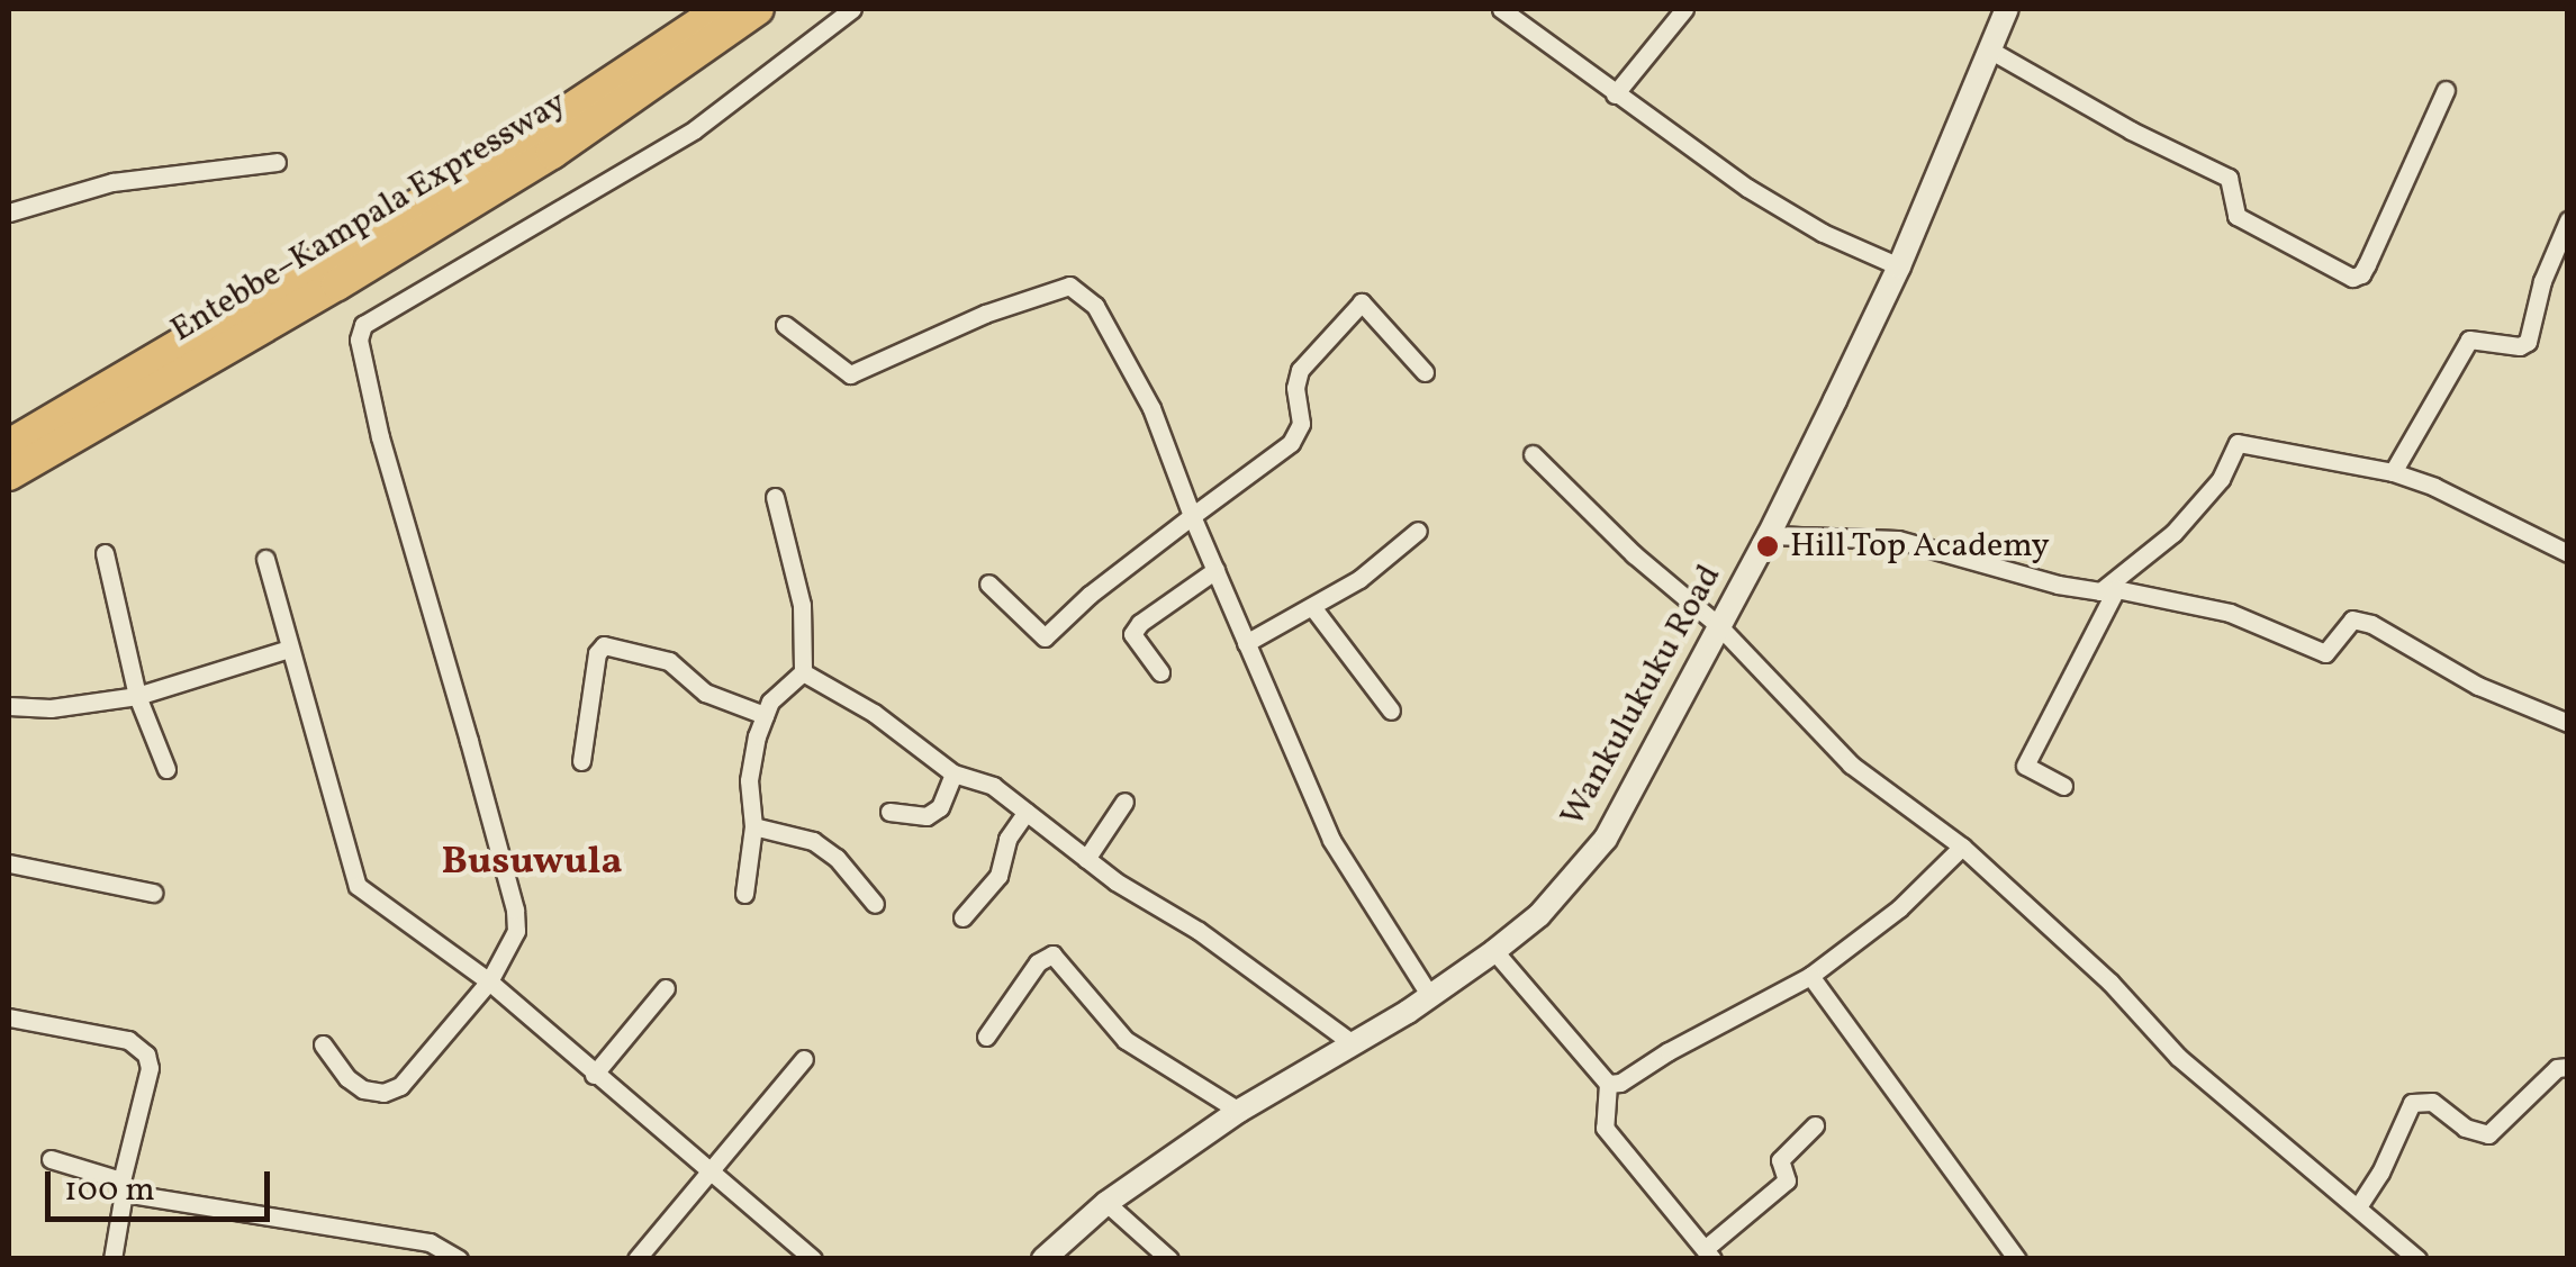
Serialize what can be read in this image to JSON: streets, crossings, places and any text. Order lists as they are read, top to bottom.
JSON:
{
  "streets": {
    "highway": ["Entebbe–Kampala Expressway"],
    "main road": ["Wankulukuku Road"]
  },
  "districts": ["Busuwula"],
  "places": ["Hill Top Academy"],
  "scale_bar": "100 m"
}
